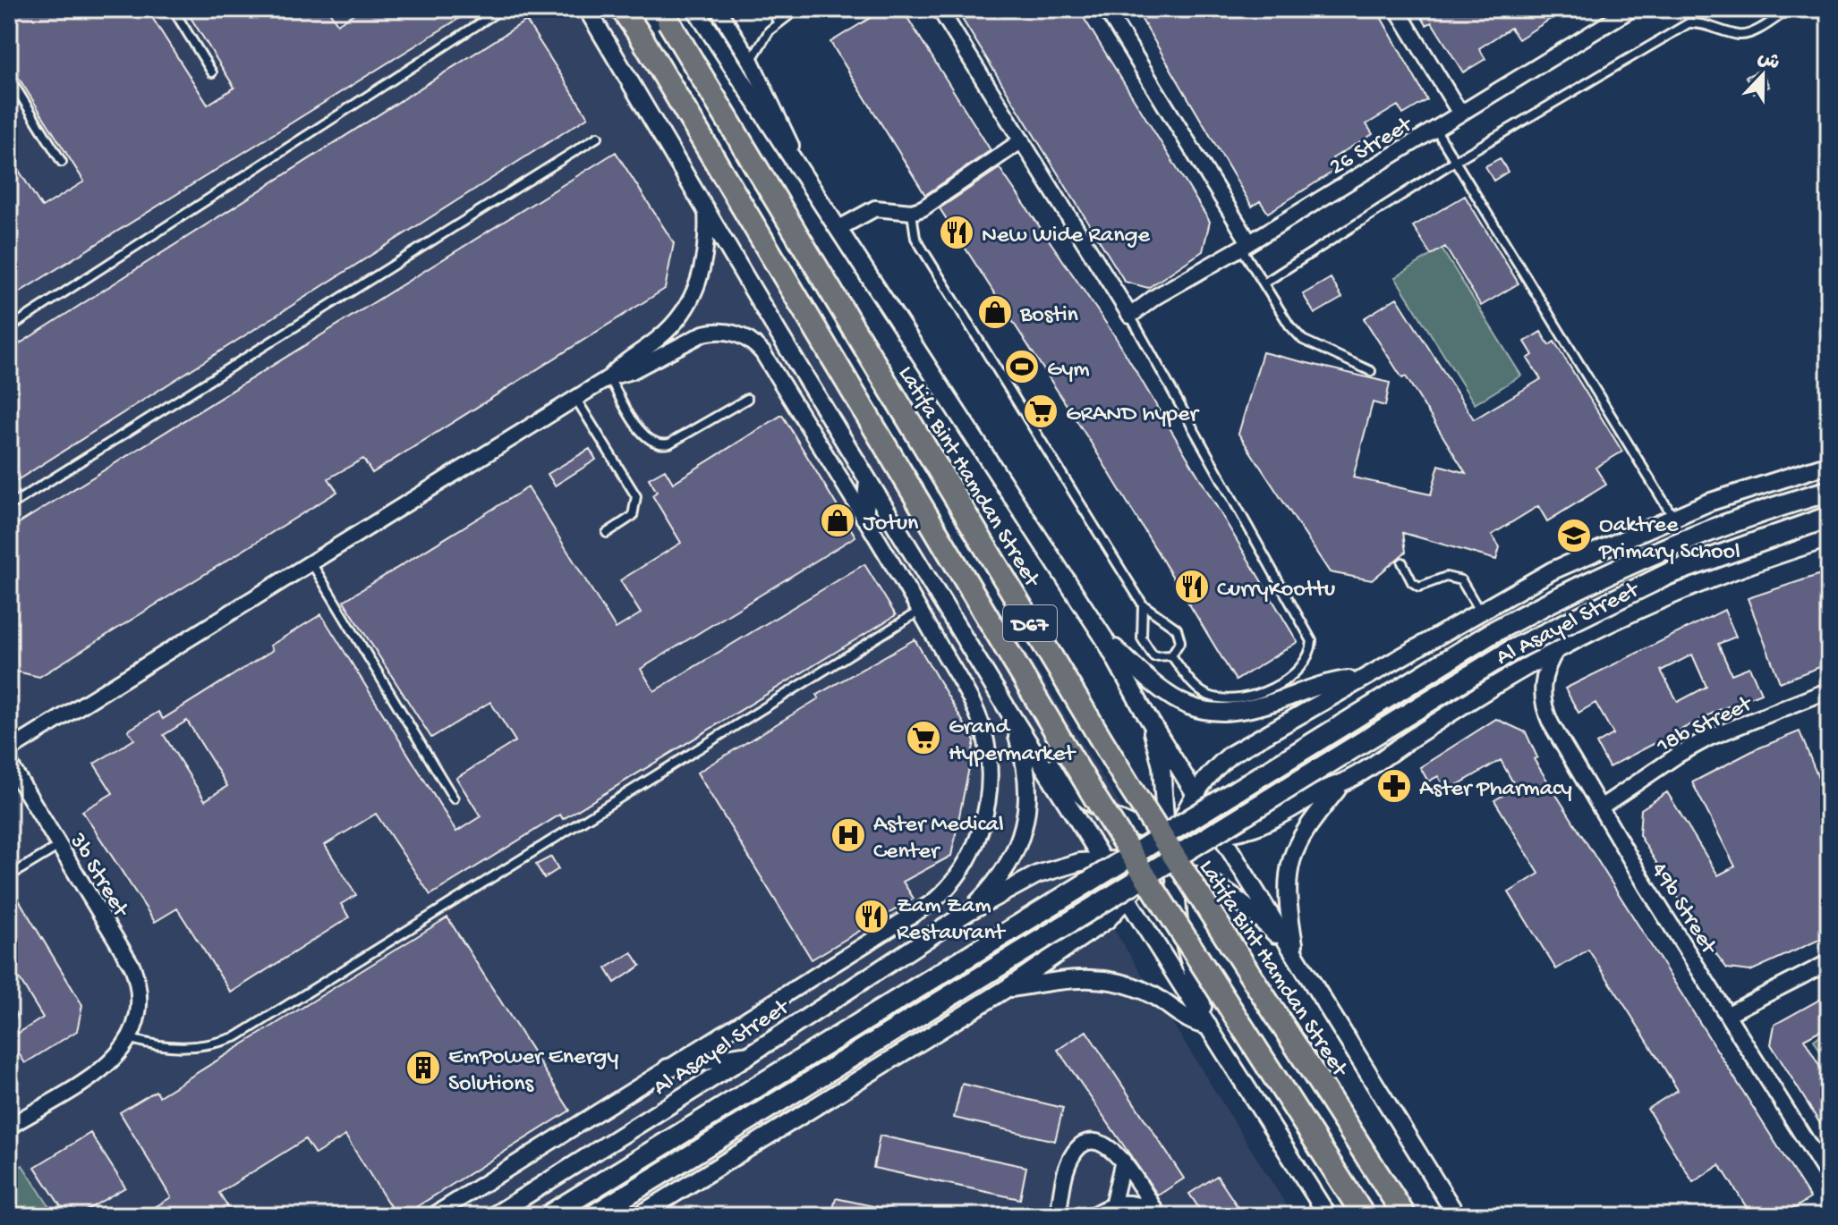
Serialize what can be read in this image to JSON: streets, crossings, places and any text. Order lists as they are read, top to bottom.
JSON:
{
  "streets": {
    "main road": ["Latifa Bint Hamdan Street", "D67"],
    "street": [
      "26 Street",
      "Al Asayel Street",
      "18b Street",
      "3b Street",
      "49b Street"
    ]
  },
  "crossings": [
    ["Al Asayel Street", "49b Street"],
    ["18b Street", "49b Street"]
  ],
  "places": {
    "restaurant": ["New Wide Range", "CurryKoottu", "Zam Zam Restaurant"],
    "shop": ["Bostin", "Jotun"],
    "sports": ["Gym"],
    "supermarket": ["GRAND hyper", "Grand Hypermarket"],
    "school or university": ["Oaktree Primary School"],
    "pharmacy": ["Aster Pharmacy"],
    "hospital": ["Aster Medical Center"],
    "building": ["EmPower Energy Solutions"]
  },
  "north": "top"
}
